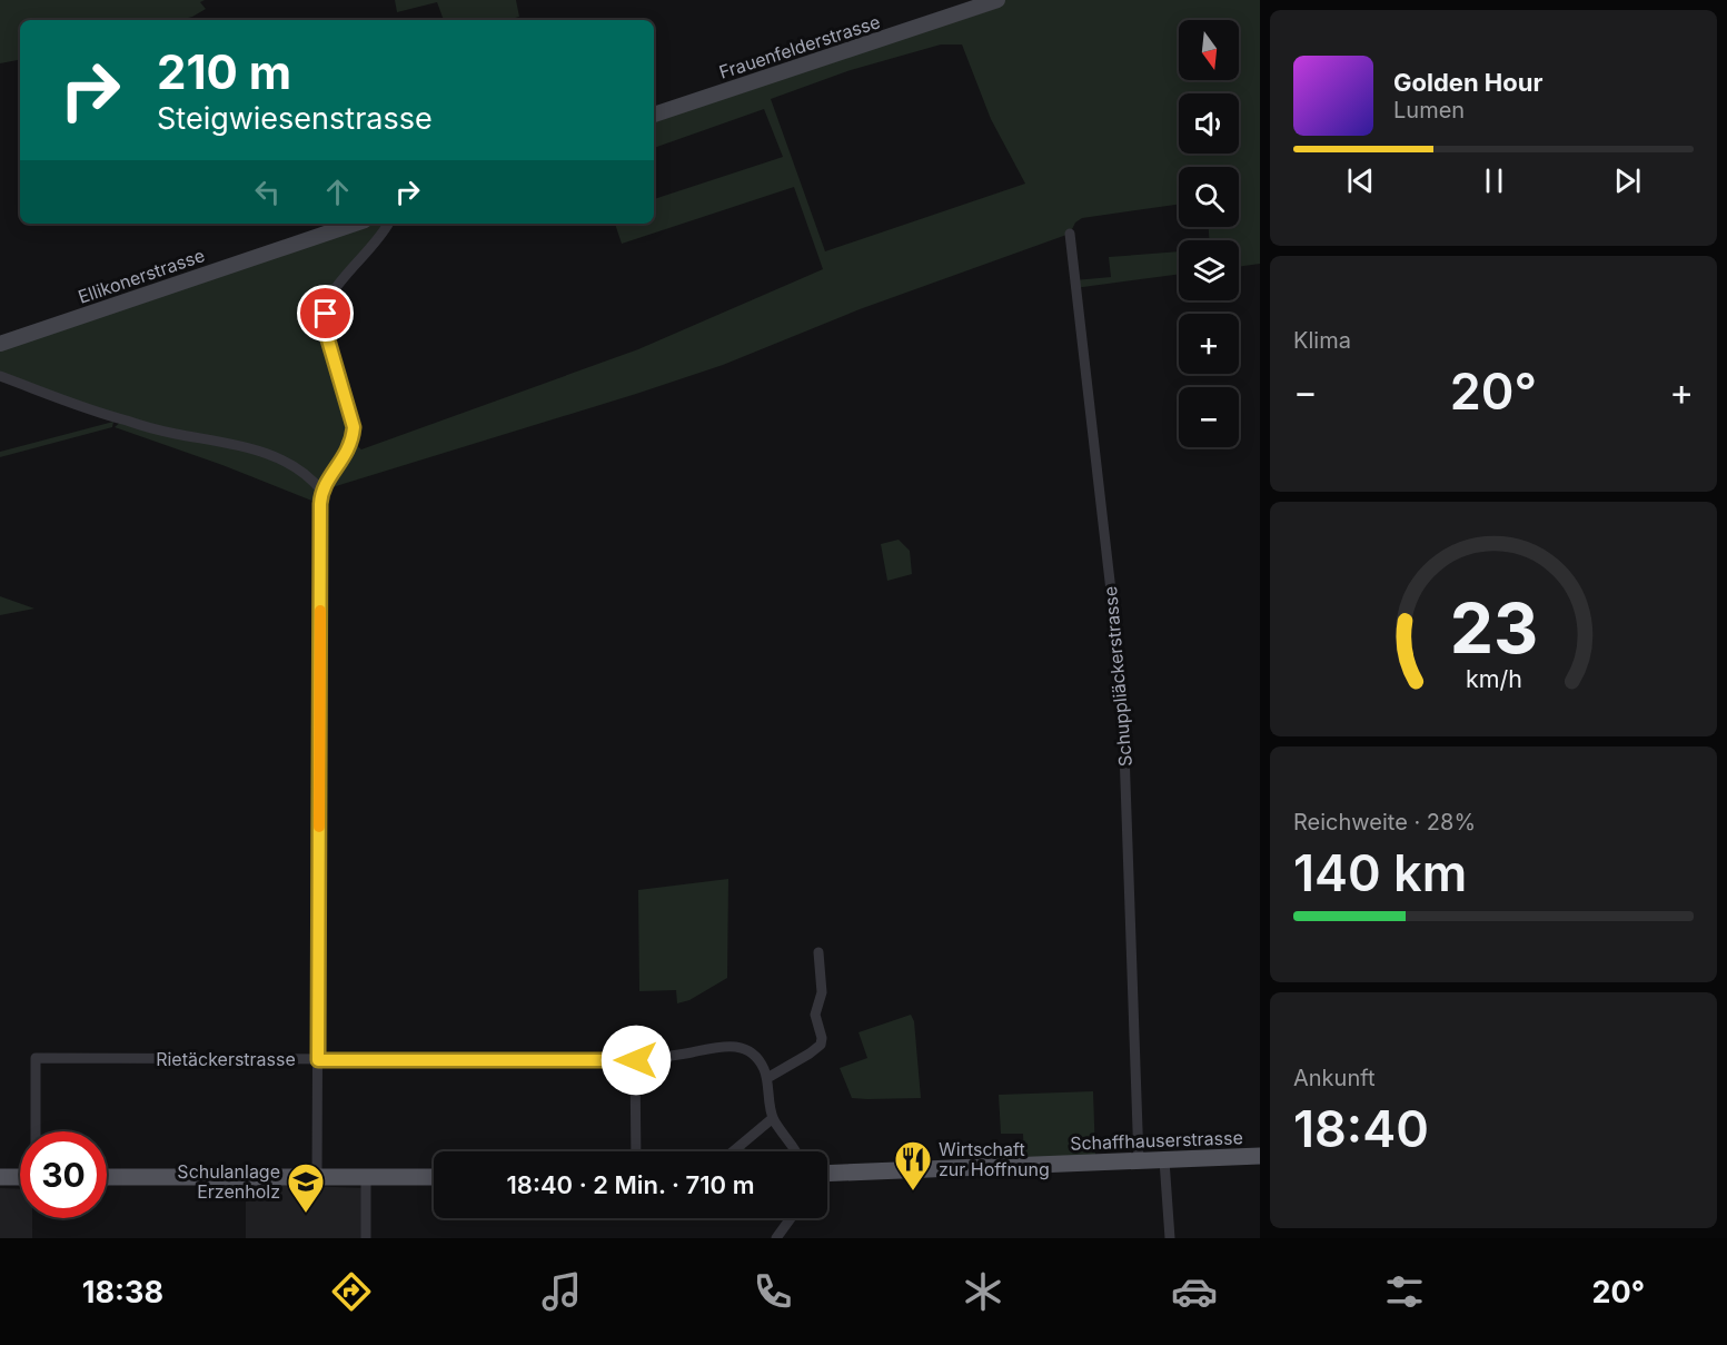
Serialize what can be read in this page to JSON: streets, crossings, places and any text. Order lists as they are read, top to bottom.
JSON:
{
  "streets": {
    "main road": ["Schaffhauserstrasse"],
    "street": [
      "Frauenfelderstrasse",
      "Ellikonerstrasse",
      "Schuppliäckerstrasse",
      "Rietäckerstrasse"
    ]
  },
  "crossings": [
    ["Schuppliäckerstrasse", "Schaffhauserstrasse"]
  ],
  "places": {
    "restaurant": ["Wirtschaft zur Hoffnung"],
    "school or university": ["Schulanlage Erzenholz"]
  },
  "north": "bottom",
  "page": {
    "map_buttons": ["+", "−"],
    "turn": ["210 m", "Steigwiesenstrasse"],
    "song": ["Golden Hour", "Lumen"],
    "tile": [
      "Klima",
      ["Reichweite · 28%", "140 km"],
      ["Ankunft", "18:40"]
    ],
    "heat": ["−", "20°", "+"],
    "limit": "30",
    "trip": "18:40 · 2 Min. · 710 m",
    "tabs": ["18:38", "20°"],
    "gauge": ["23", "km/h"]
  }
}
